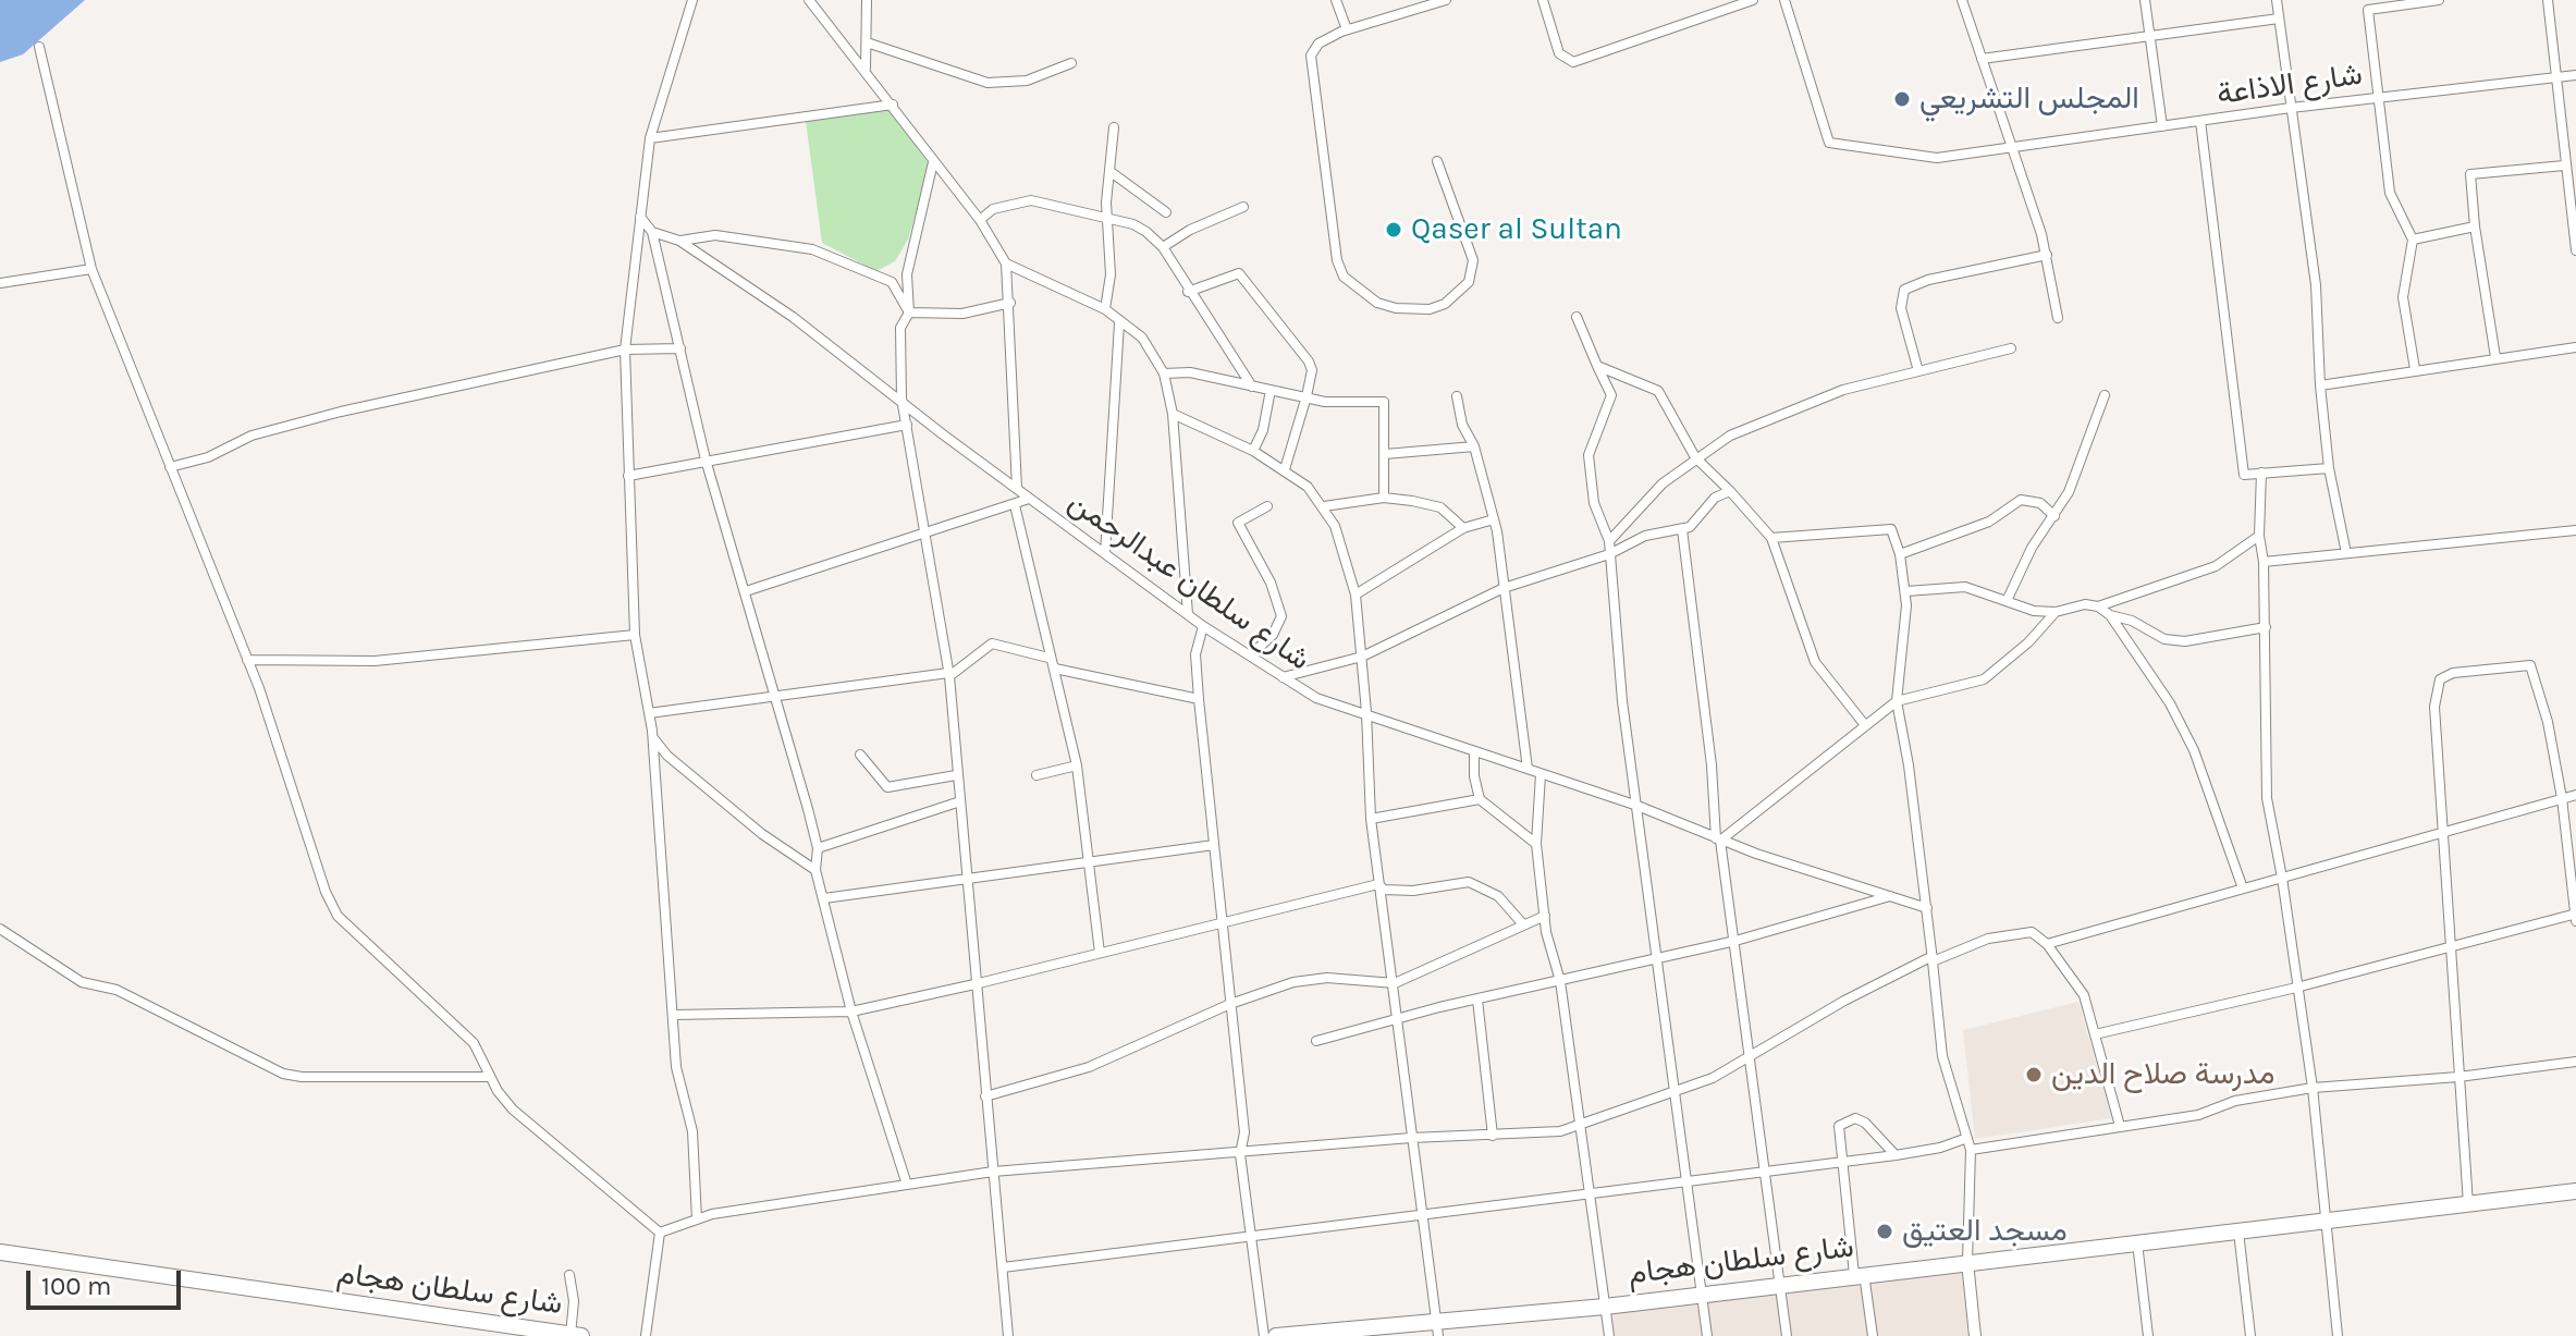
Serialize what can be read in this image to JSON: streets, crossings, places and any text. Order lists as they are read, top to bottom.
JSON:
{
  "streets": {
    "highway": ["شارع سلطان هجام"],
    "street": ["شارع الاذاعة", "شارع سلطان عبدالرحمن"]
  },
  "places": [
    "المجلس التشريعي",
    "Qaser al Sultan",
    "مدرسة صلاح الدين",
    "مسجد العتيق"
  ],
  "scale_bar": "100 m"
}
